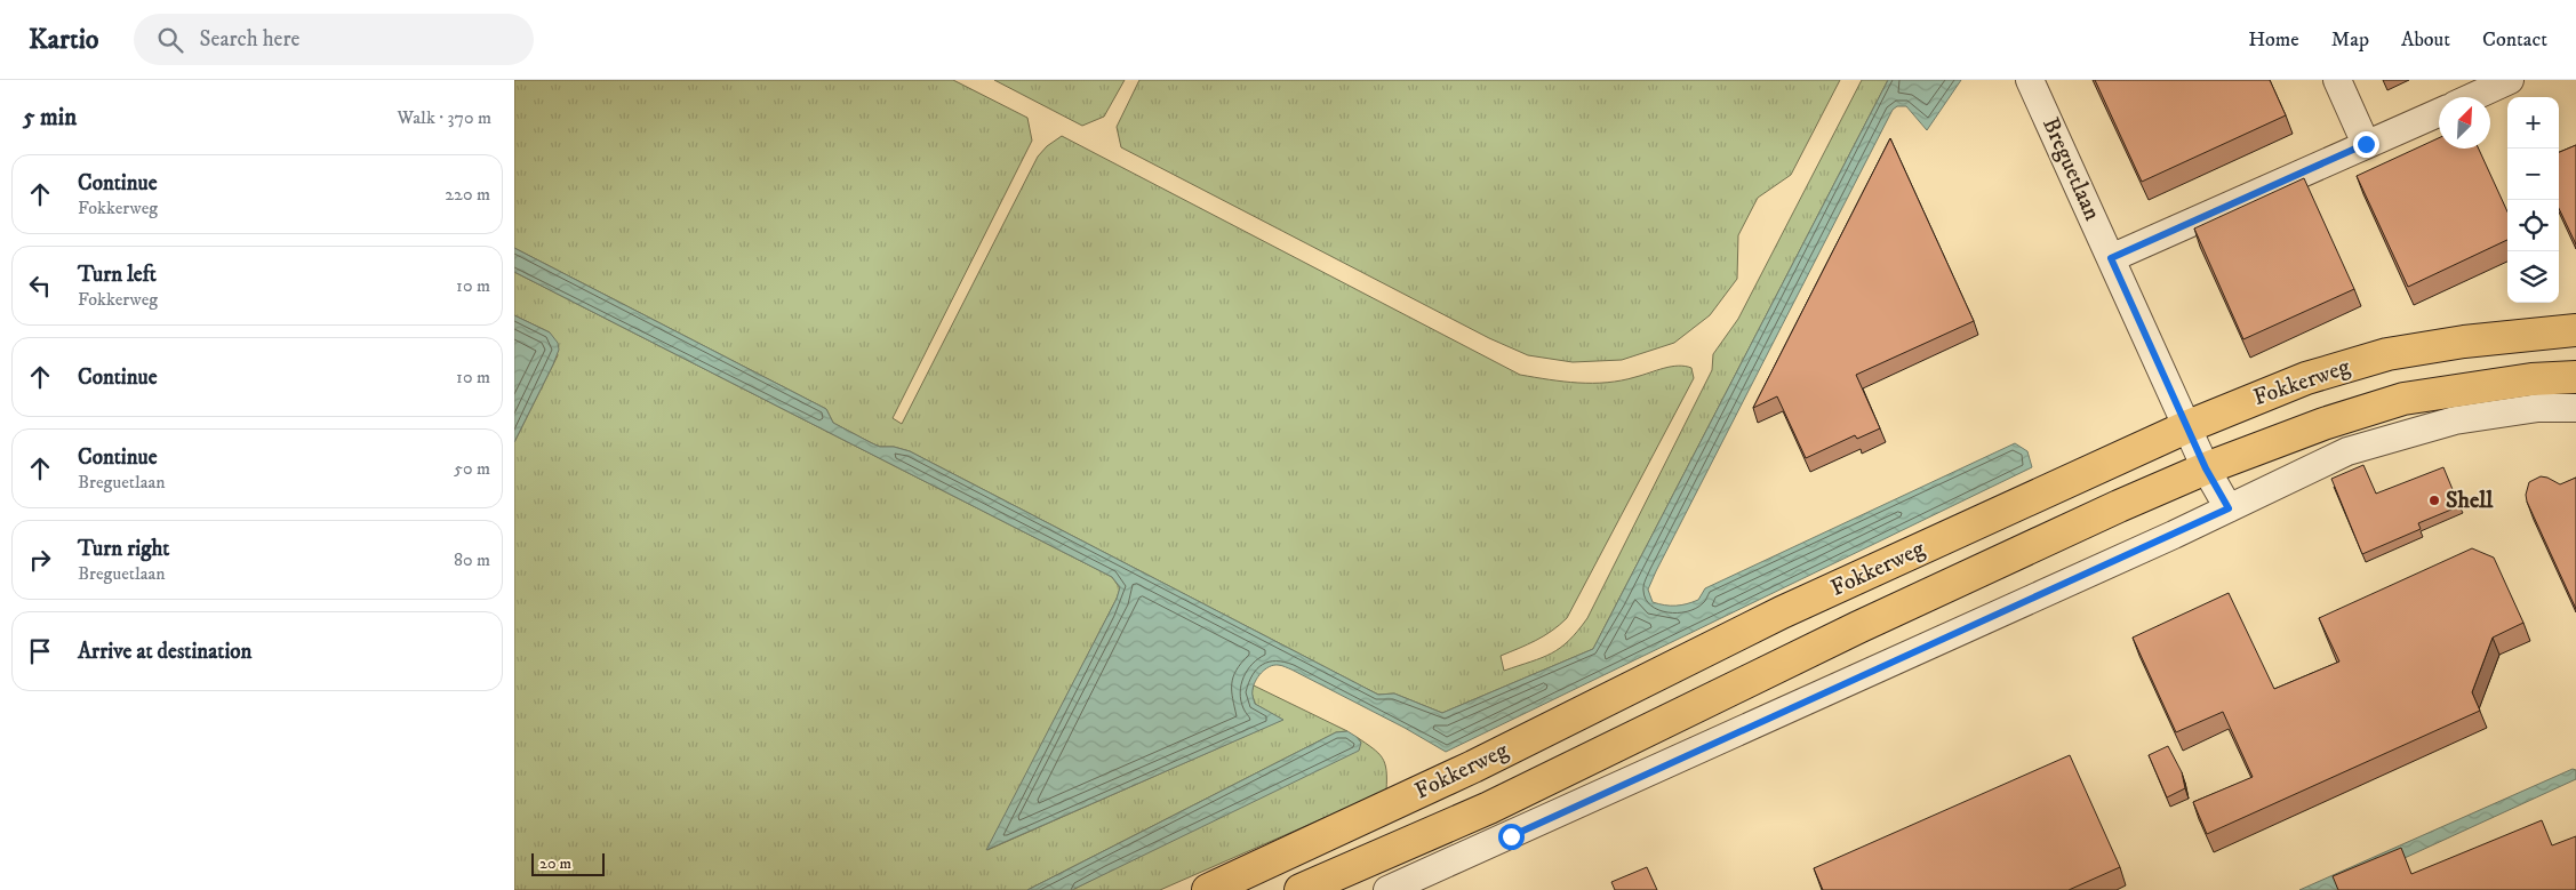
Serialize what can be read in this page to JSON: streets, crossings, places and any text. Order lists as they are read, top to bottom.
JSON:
{
  "streets": {
    "main road": ["Fokkerweg"],
    "street": ["Breguetlaan"]
  },
  "crossings": [
    ["Breguetlaan", "Fokkerweg"]
  ],
  "places": ["Shell"],
  "scale_bar": "20 m",
  "north": "top right",
  "page": {
    "header": "Kartio",
    "search": "Search here",
    "nav": [
      "Home",
      "Map",
      "About",
      "Contact"
    ],
    "heading": ["5 min", "Walk · 370 m"],
    "map_buttons": ["+", "−"],
    "list": [
      ["Continue", "Fokkerweg", "220 m"],
      ["Turn left", "Fokkerweg", "10 m"],
      ["Continue", "10 m"],
      ["Continue", "Breguetlaan", "50 m"],
      ["Turn right", "Breguetlaan", "80 m"],
      "Arrive at destination"
    ],
    "scale": "20 m"
  }
}
